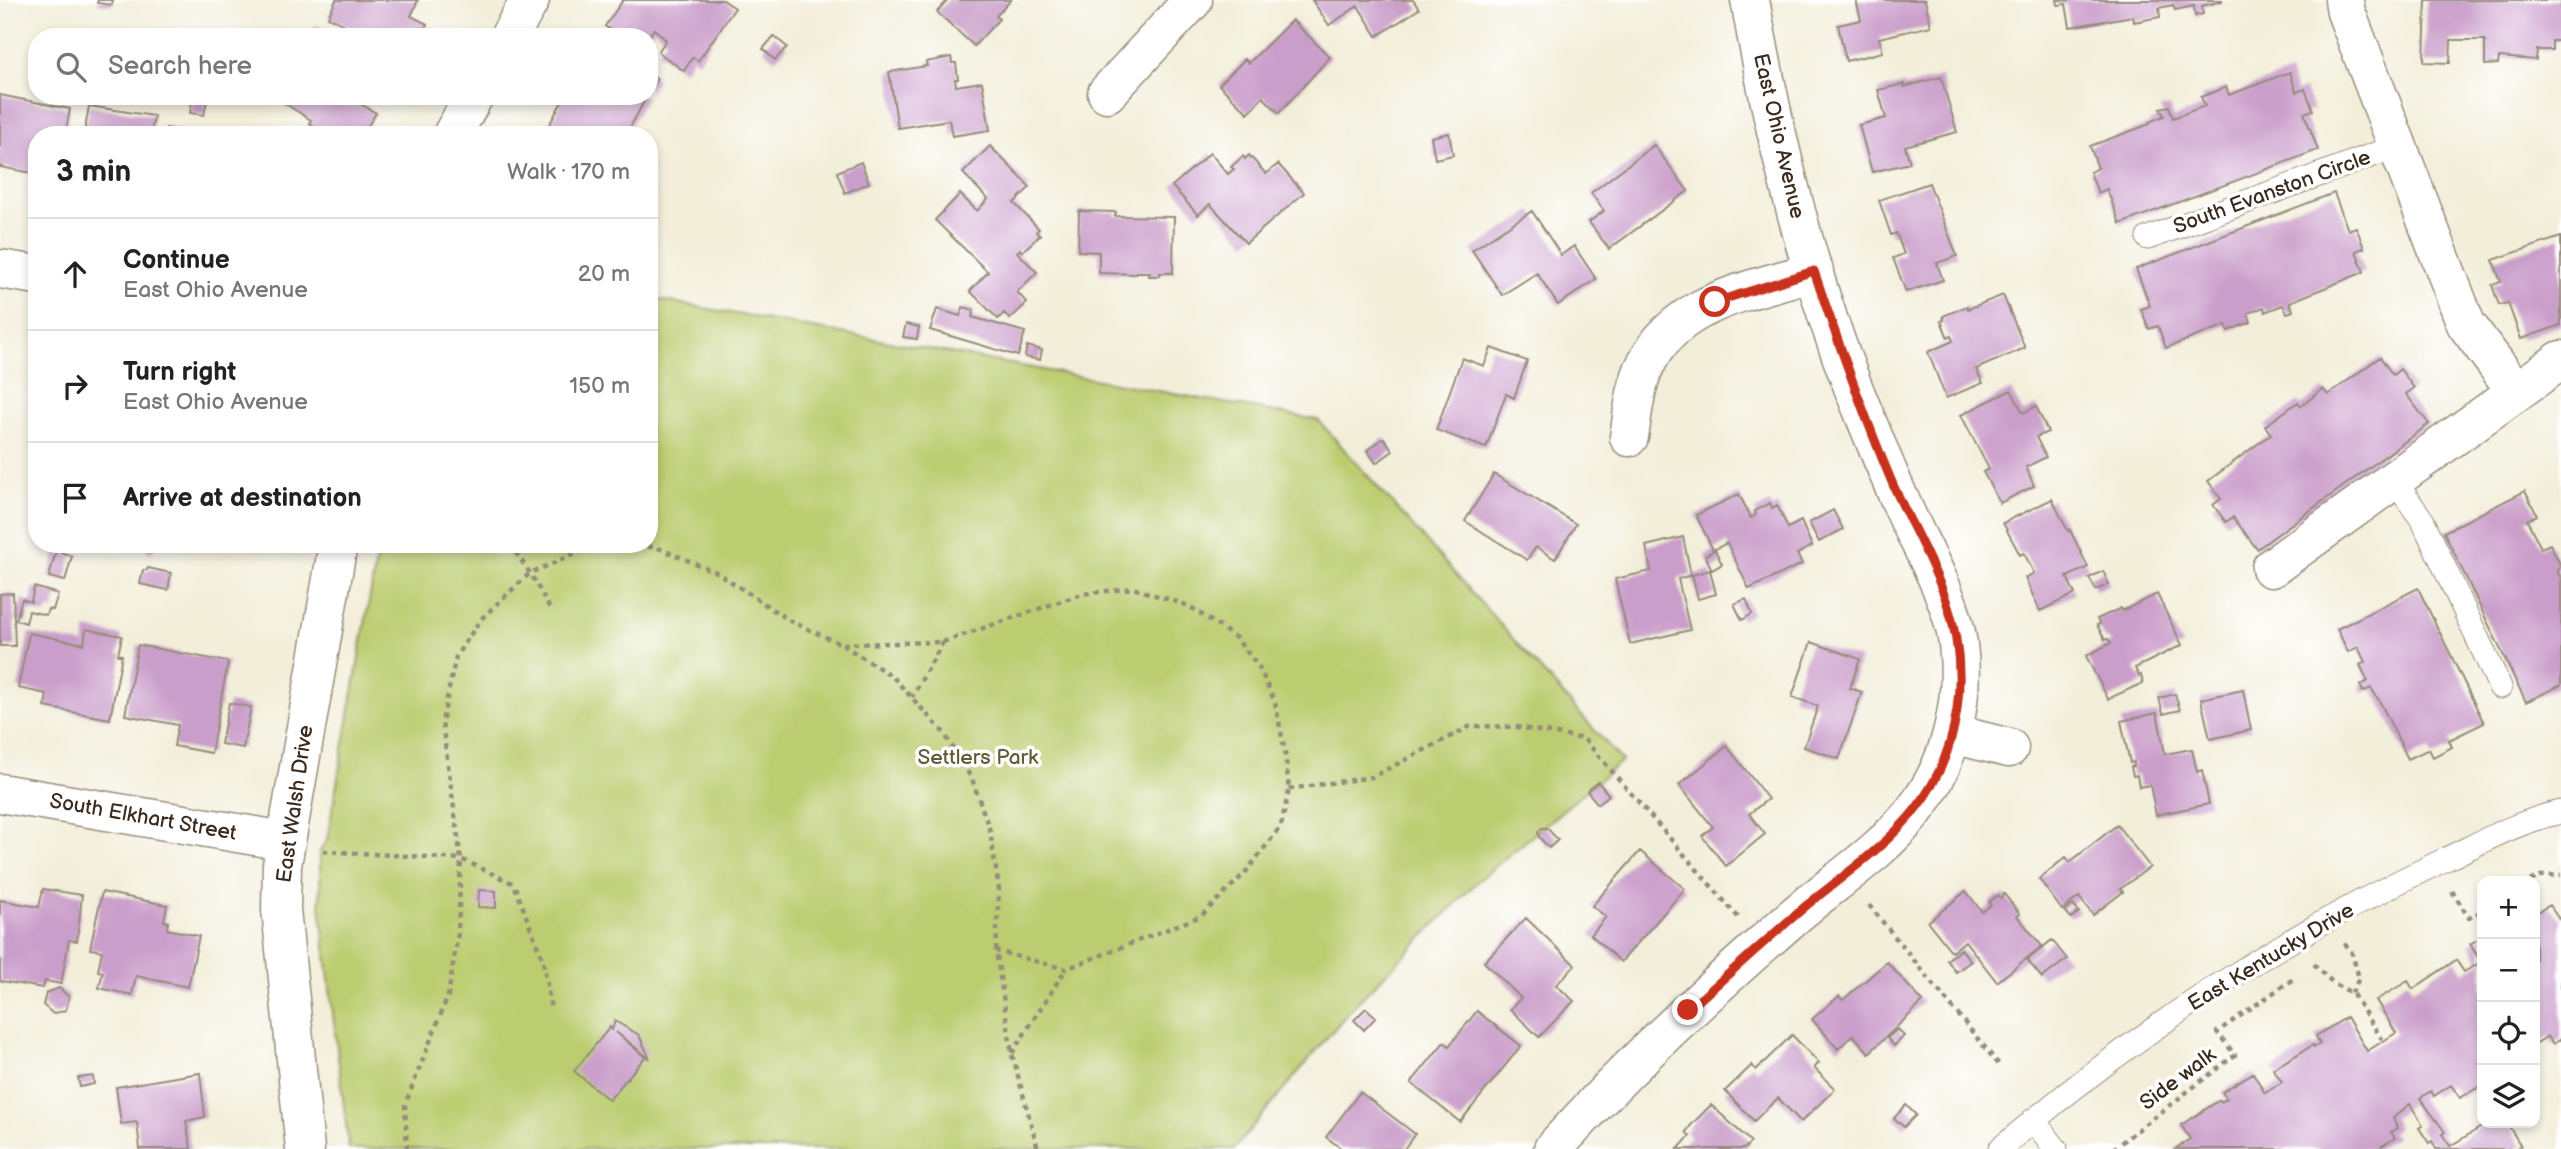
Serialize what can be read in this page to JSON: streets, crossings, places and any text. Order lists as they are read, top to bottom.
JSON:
{
  "streets": {
    "street": [
      "East Ohio Avenue",
      "South Evanston Circle",
      "East Walsh Drive",
      "South Elkhart Street"
    ],
    "lane": ["East Kentucky Drive"],
    "path": ["Side walk"]
  },
  "crossings": [
    ["East Walsh Drive", "South Elkhart Street"]
  ],
  "parks": ["Settlers Park"],
  "page": {
    "search": "Search here",
    "heading": ["3 min", "Walk · 170 m"],
    "list": [
      ["Continue", "East Ohio Avenue", "20 m"],
      ["Turn right", "East Ohio Avenue", "150 m"],
      "Arrive at destination"
    ],
    "map_buttons": ["+", "−"]
  }
}
